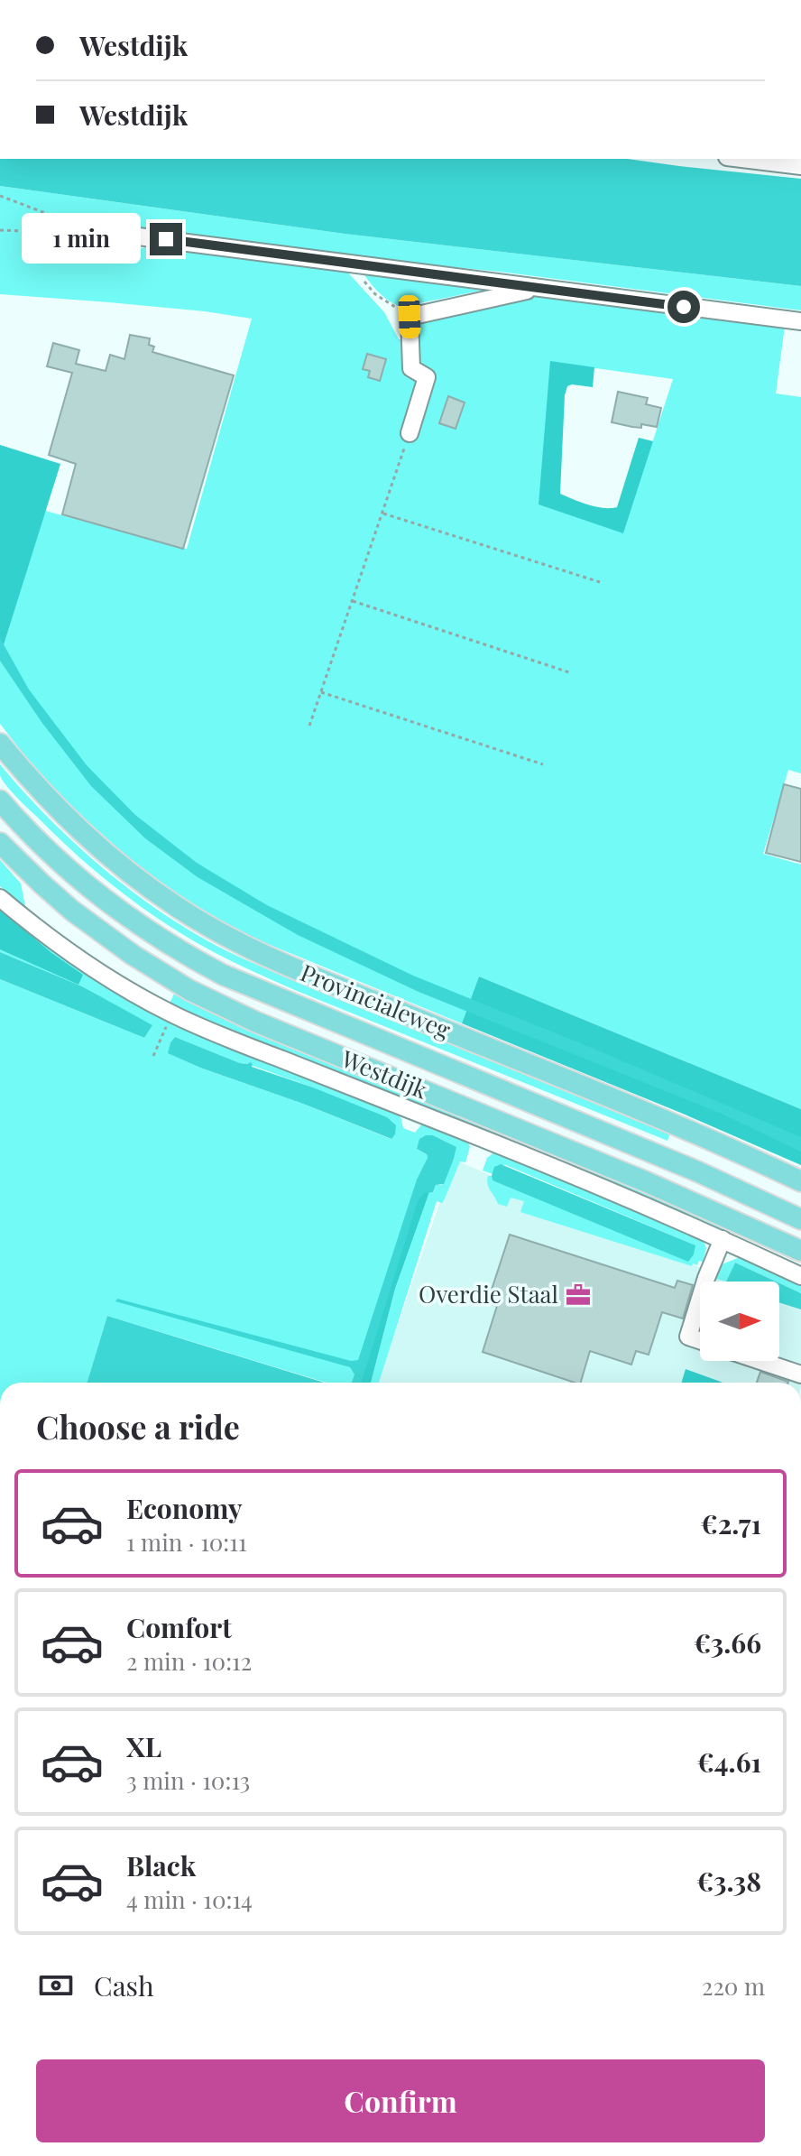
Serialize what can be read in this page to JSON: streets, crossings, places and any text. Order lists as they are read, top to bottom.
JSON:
{
  "streets": {
    "main road": ["Provincialeweg", "Westdijk"]
  },
  "places": {
    "office": ["Overdie Staal"]
  },
  "north": "right",
  "page": {
    "banner": ["Westdijk", "Westdijk"],
    "bubble": "1 min",
    "heading": "Choose a ride",
    "list": [
      {
        "name": "Economy",
        "note": "1 min · 10:11",
        "value": "€2.71"
      },
      {
        "name": "Comfort",
        "note": "2 min · 10:12",
        "value": "€3.66"
      },
      {
        "name": "XL",
        "note": "3 min · 10:13",
        "value": "€4.61"
      },
      {
        "name": "Black",
        "note": "4 min · 10:14",
        "value": "€3.38"
      }
    ],
    "pay": ["Cash", "220 m"],
    "buttons": "Confirm"
  }
}
